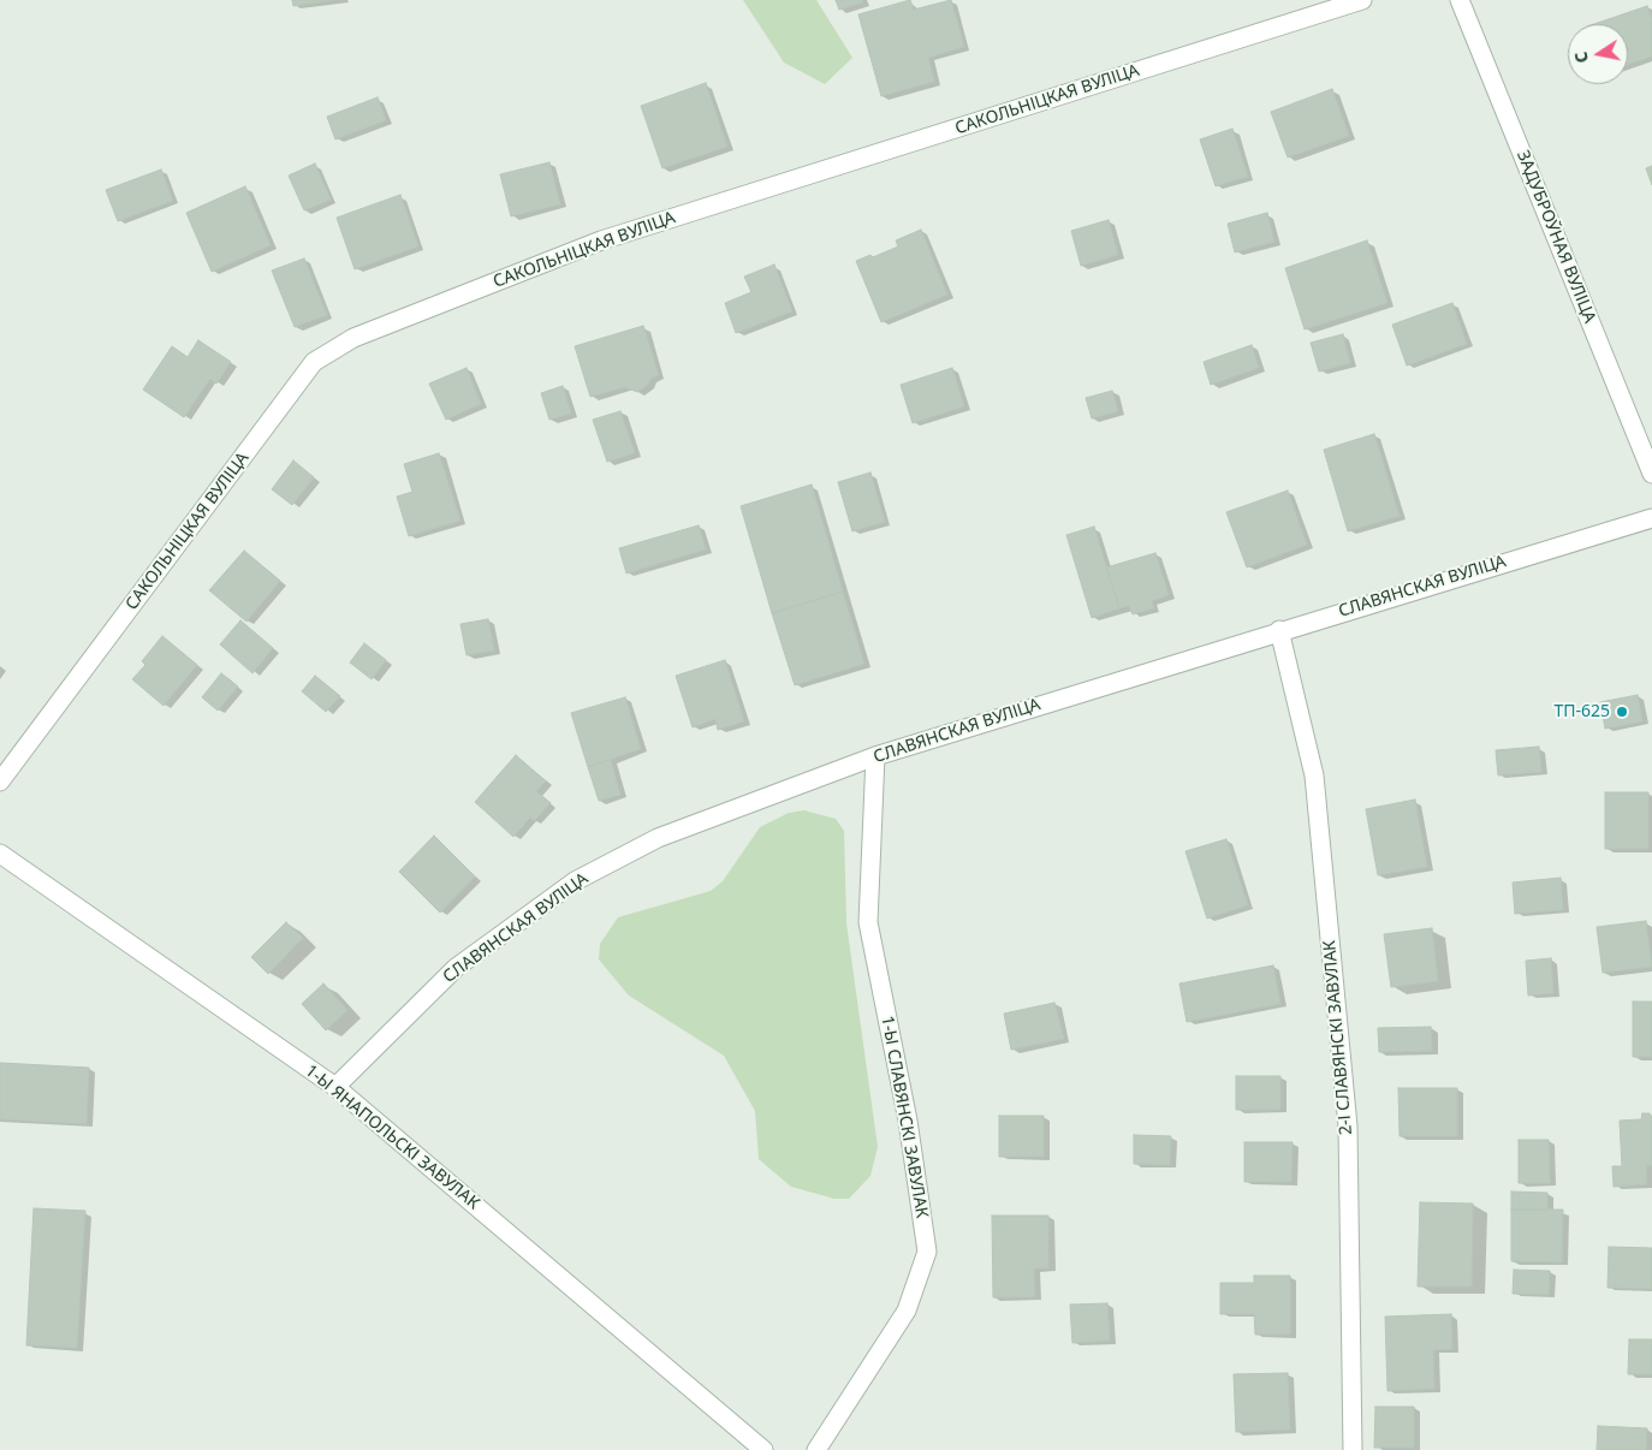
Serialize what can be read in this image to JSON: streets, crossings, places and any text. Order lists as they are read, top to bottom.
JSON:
{
  "streets": {
    "street": [
      "САКОЛЬНІЦКАЯ ВУЛІЦА",
      "ЗАДУБРОЎНАЯ ВУЛІЦА",
      "СЛАВЯНСКАЯ ВУЛІЦА",
      "2-І СЛАВЯНСКІ ЗАВУЛАК",
      "1-Ы СЛАВЯНСКІ ЗАВУЛАК",
      "1-Ы ЯНАПОЛЬСКІ ЗАВУЛАК"
    ]
  },
  "crossings": [
    ["СЛАВЯНСКАЯ ВУЛІЦА", "2-І СЛАВЯНСКІ ЗАВУЛАК"],
    ["СЛАВЯНСКАЯ ВУЛІЦА", "1-Ы СЛАВЯНСКІ ЗАВУЛАК"],
    ["СЛАВЯНСКАЯ ВУЛІЦА", "1-Ы ЯНАПОЛЬСКІ ЗАВУЛАК"]
  ],
  "places": ["ТП-625"],
  "north": "left"
}
